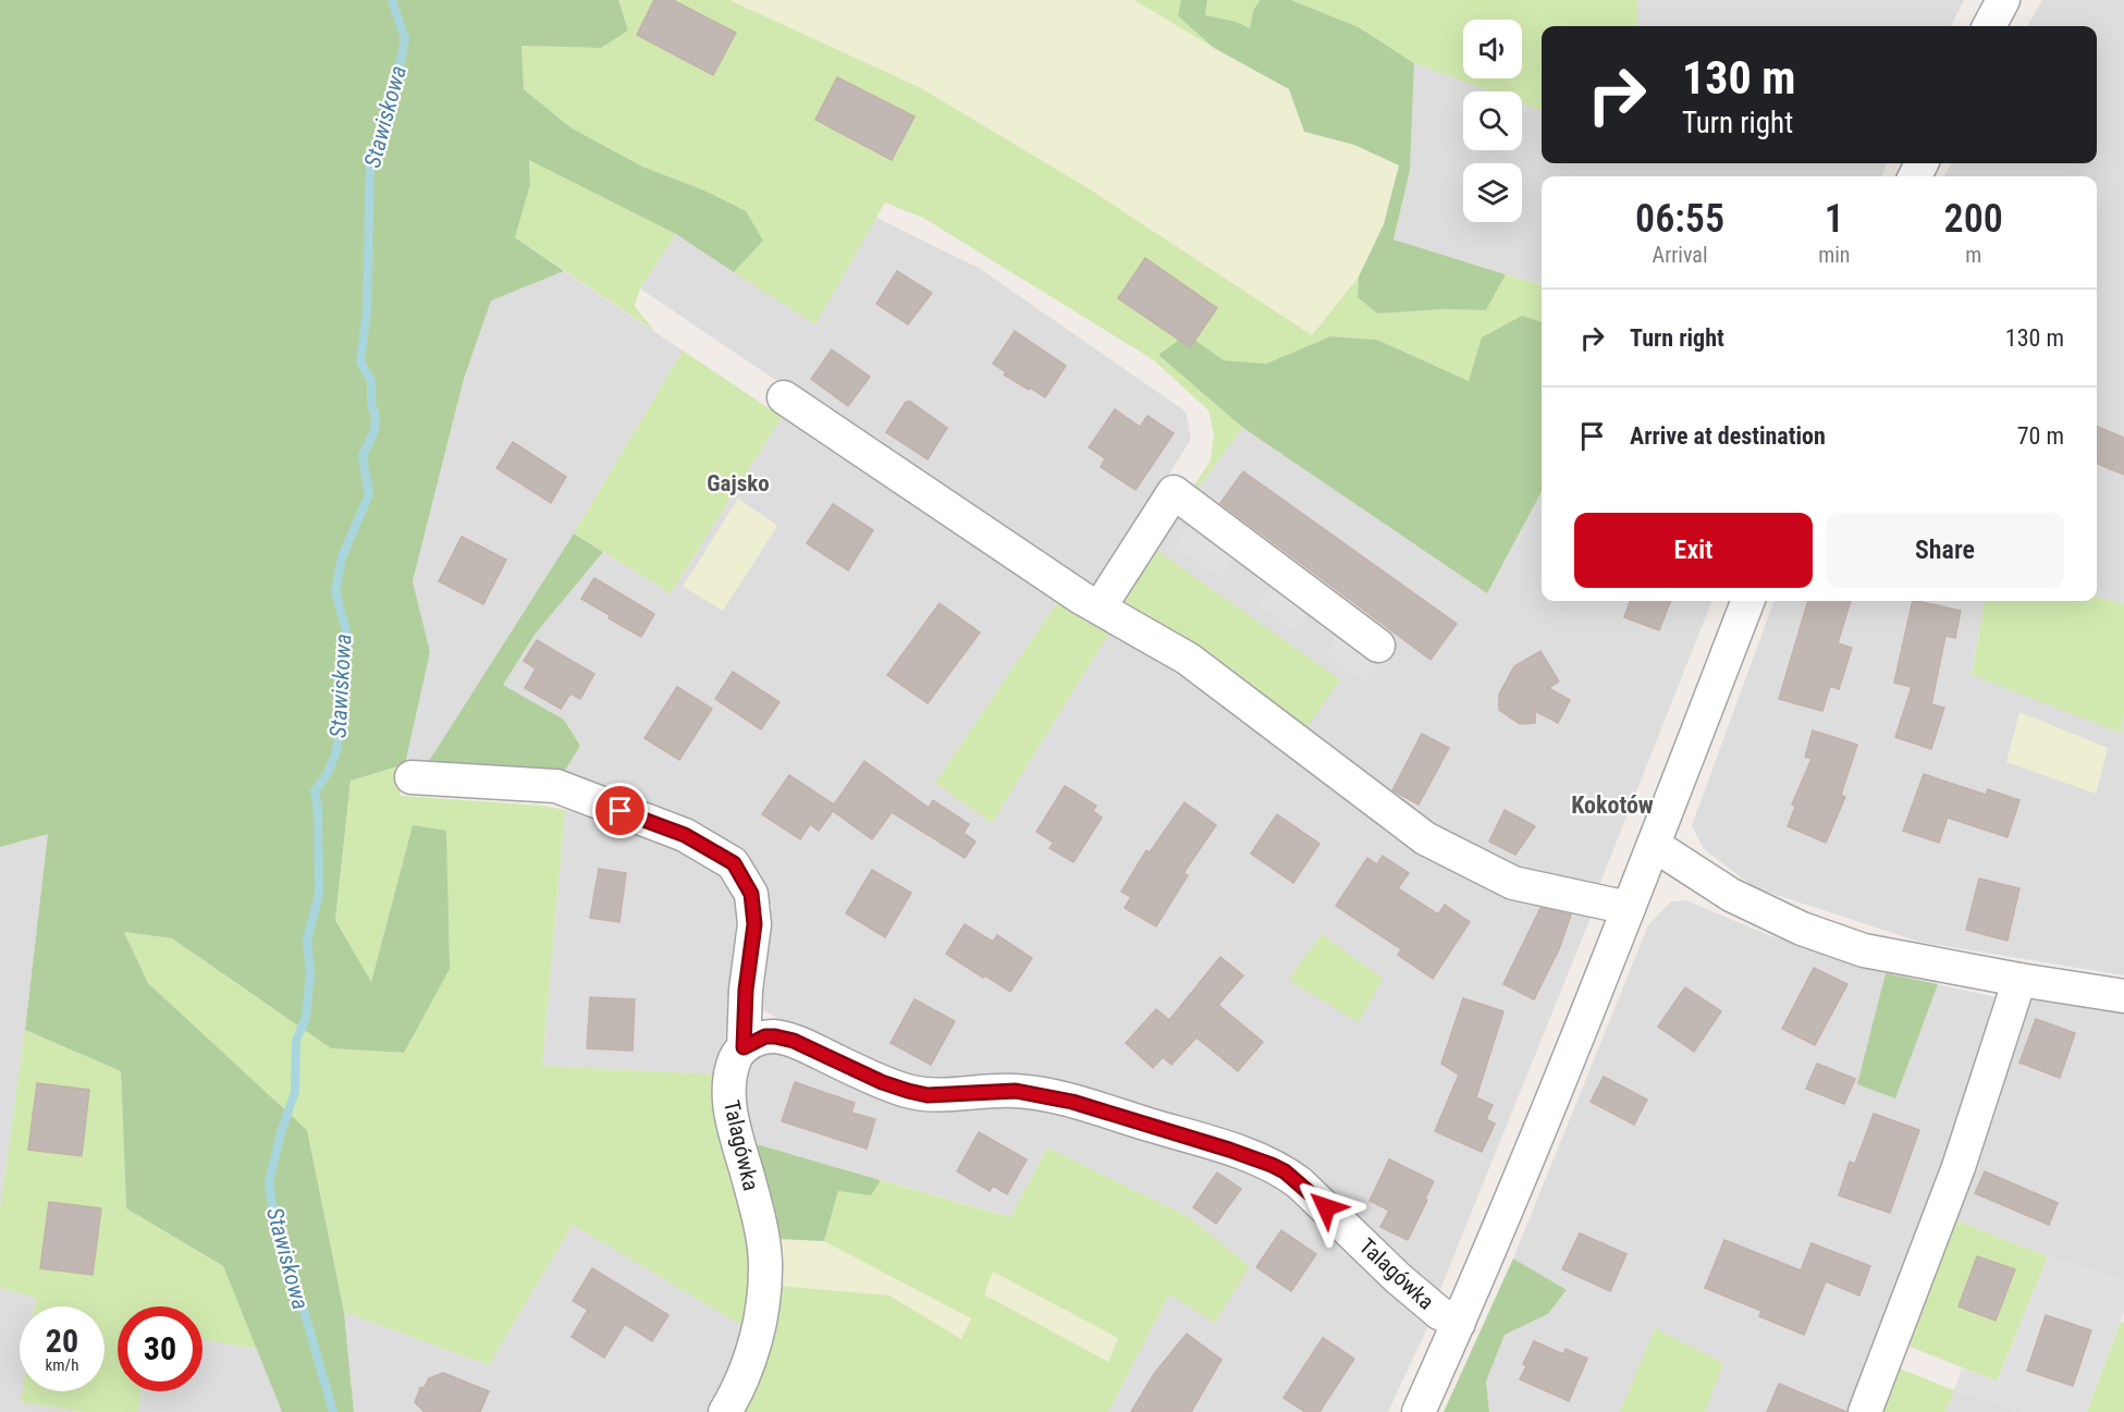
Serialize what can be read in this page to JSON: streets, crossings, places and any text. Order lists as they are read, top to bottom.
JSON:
{
  "streets": {
    "street": ["Talagówka"]
  },
  "districts": ["Gajsko", "Kokotów"],
  "water": ["Stawiskowa"],
  "page": {
    "turn": ["130 m", "Turn right"],
    "eta": [
      "06:55",
      "Arrival",
      "1",
      "min",
      "200",
      "m"
    ],
    "list": [
      {
        "name": "Turn right",
        "value": "130 m"
      },
      {
        "name": "Arrive at destination",
        "value": "70 m"
      }
    ],
    "buttons": ["Exit", "Share"],
    "speed": "20 km/h",
    "limit": "30"
  }
}
